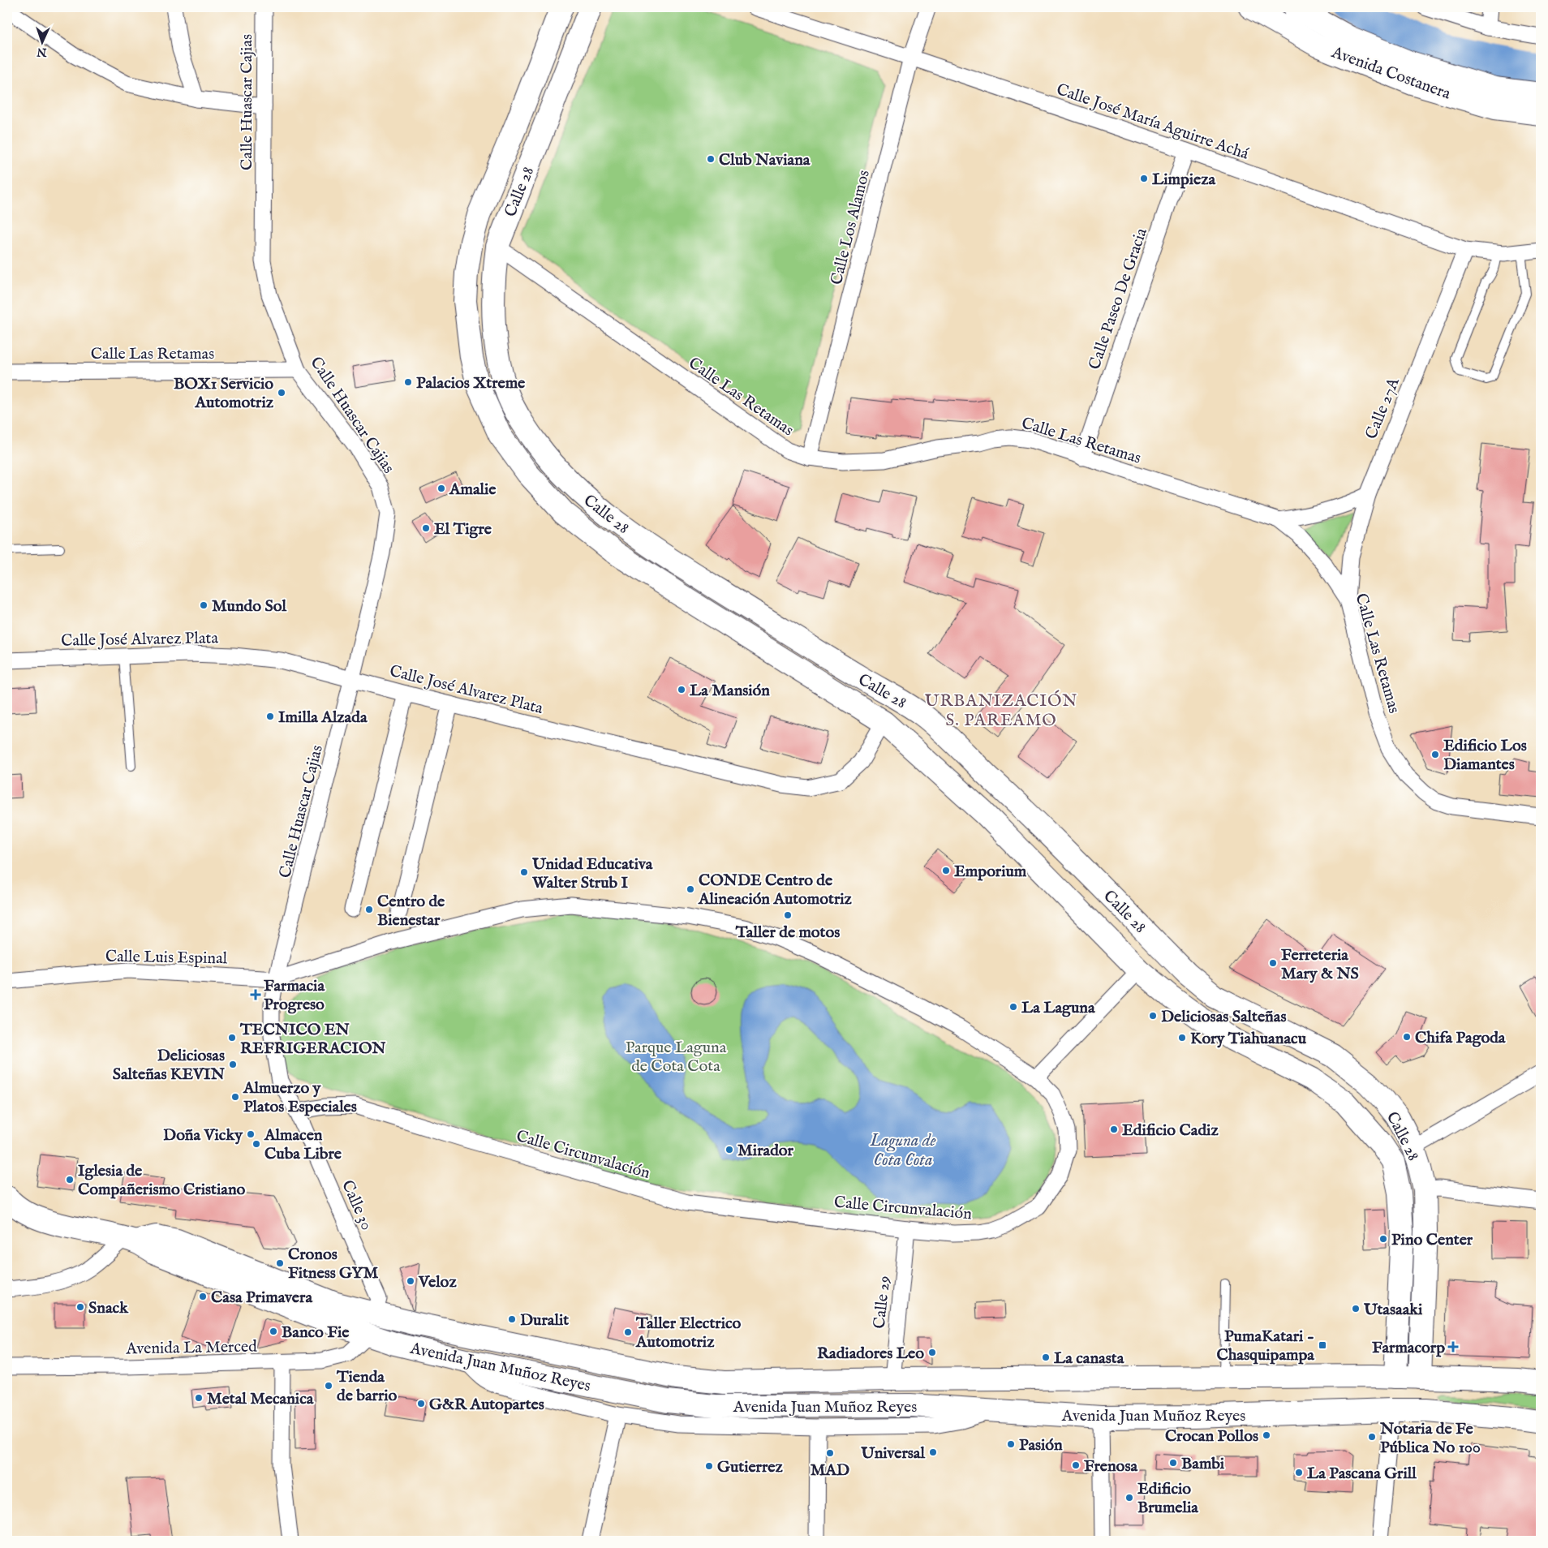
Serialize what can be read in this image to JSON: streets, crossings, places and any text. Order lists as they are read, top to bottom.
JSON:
{
  "streets": {
    "main road": ["Avenida Costanera", "Calle 28", "Avenida Juan Muñoz Reyes"],
    "street": [
      "Calle Huascar Cajias",
      "Calle José María Aguirre Achá",
      "Calle Los Alamos",
      "Calle Paseo De Gracia",
      "Calle Las Retamas",
      "Calle 27A",
      "Calle José Alvarez Plata",
      "Calle Luis Espinal",
      "Calle Circunvalación",
      "Calle 30",
      "Calle 29",
      "Avenida La Merced"
    ]
  },
  "crossings": [
    ["Calle Huascar Cajias", "Calle Las Retamas"],
    ["Calle Huascar Cajias", "Calle José Alvarez Plata"],
    ["Calle Huascar Cajias", "Calle Luis Espinal"],
    ["Calle Huascar Cajias", "Calle Circunvalación"],
    ["Calle José María Aguirre Achá", "Calle Los Alamos"],
    ["Calle José María Aguirre Achá", "Calle Paseo De Gracia"],
    ["Calle José María Aguirre Achá", "Calle 27A"],
    ["Calle 28", "Calle Las Retamas"],
    ["Calle 28", "Calle José Alvarez Plata"],
    ["Calle 28", "Avenida Juan Muñoz Reyes"],
    ["Calle Los Alamos", "Calle Las Retamas"],
    ["Calle Paseo De Gracia", "Calle Las Retamas"],
    ["Calle Las Retamas", "Calle 27A"],
    ["Calle Luis Espinal", "Calle Circunvalación"],
    ["Calle Circunvalación", "Calle 30"],
    ["Calle Circunvalación", "Calle 29"],
    ["Calle 30", "Avenida Juan Muñoz Reyes"],
    ["Calle 29", "Avenida Juan Muñoz Reyes"],
    ["Avenida La Merced", "Avenida Juan Muñoz Reyes"]
  ],
  "districts": ["URBANIZACIÓN S. PAREAMO"],
  "water": ["Laguna de Cota Cota"],
  "parks": ["Parque Laguna de Cota Cota"],
  "places": {
    "other": [
      "Club Naviana",
      "Limpieza",
      "Palacios Xtreme",
      "BOX1 Servicio Automotriz",
      "Amalie",
      "El Tigre",
      "Mundo Sol",
      "La Mansión",
      "Imilla Alzada",
      "Edificio Los Diamantes",
      "Emporium",
      "Unidad Educativa Walter Strub I",
      "CONDE Centro de Alineación Automotriz",
      "Centro de Bienestar",
      "Taller de motos",
      "Ferreteria Mary & NS",
      "La Laguna",
      "Deliciosas Salteñas",
      "Chifa Pagoda",
      "TECNICO EN REFRIGERACION",
      "Kory Tiahuanacu",
      "Deliciosas Salteñas KEVIN",
      "Almuerzo y Platos Especiales",
      "Edificio Cadiz",
      "Doña Vicky",
      "Almacen Cuba Libre",
      "Mirador",
      "Iglesia de Compañerismo Cristiano",
      "Pino Center",
      "Cronos Fitness GYM",
      "Veloz",
      "Casa Primavera",
      "Snack",
      "Utasaaki",
      "Duralit",
      "Banco Fie",
      "Taller Electrico Automotriz",
      "Radiadores Leo",
      "La canasta",
      "Tienda de barrio",
      "Metal Mecanica",
      "G&R Autopartes",
      "Crocan Pollos",
      "Notaria de Fe Pública No 100",
      "Pasión",
      "Universal",
      "MAD",
      "Bambi",
      "Frenosa",
      "Gutierrez",
      "La Pascana Grill",
      "Edificio Brumelia"
    ],
    "health": ["Farmacia Progreso", "Farmacorp"],
    "transit": ["PumaKatari - Chasquipampa"]
  },
  "north": "bottom"
}
